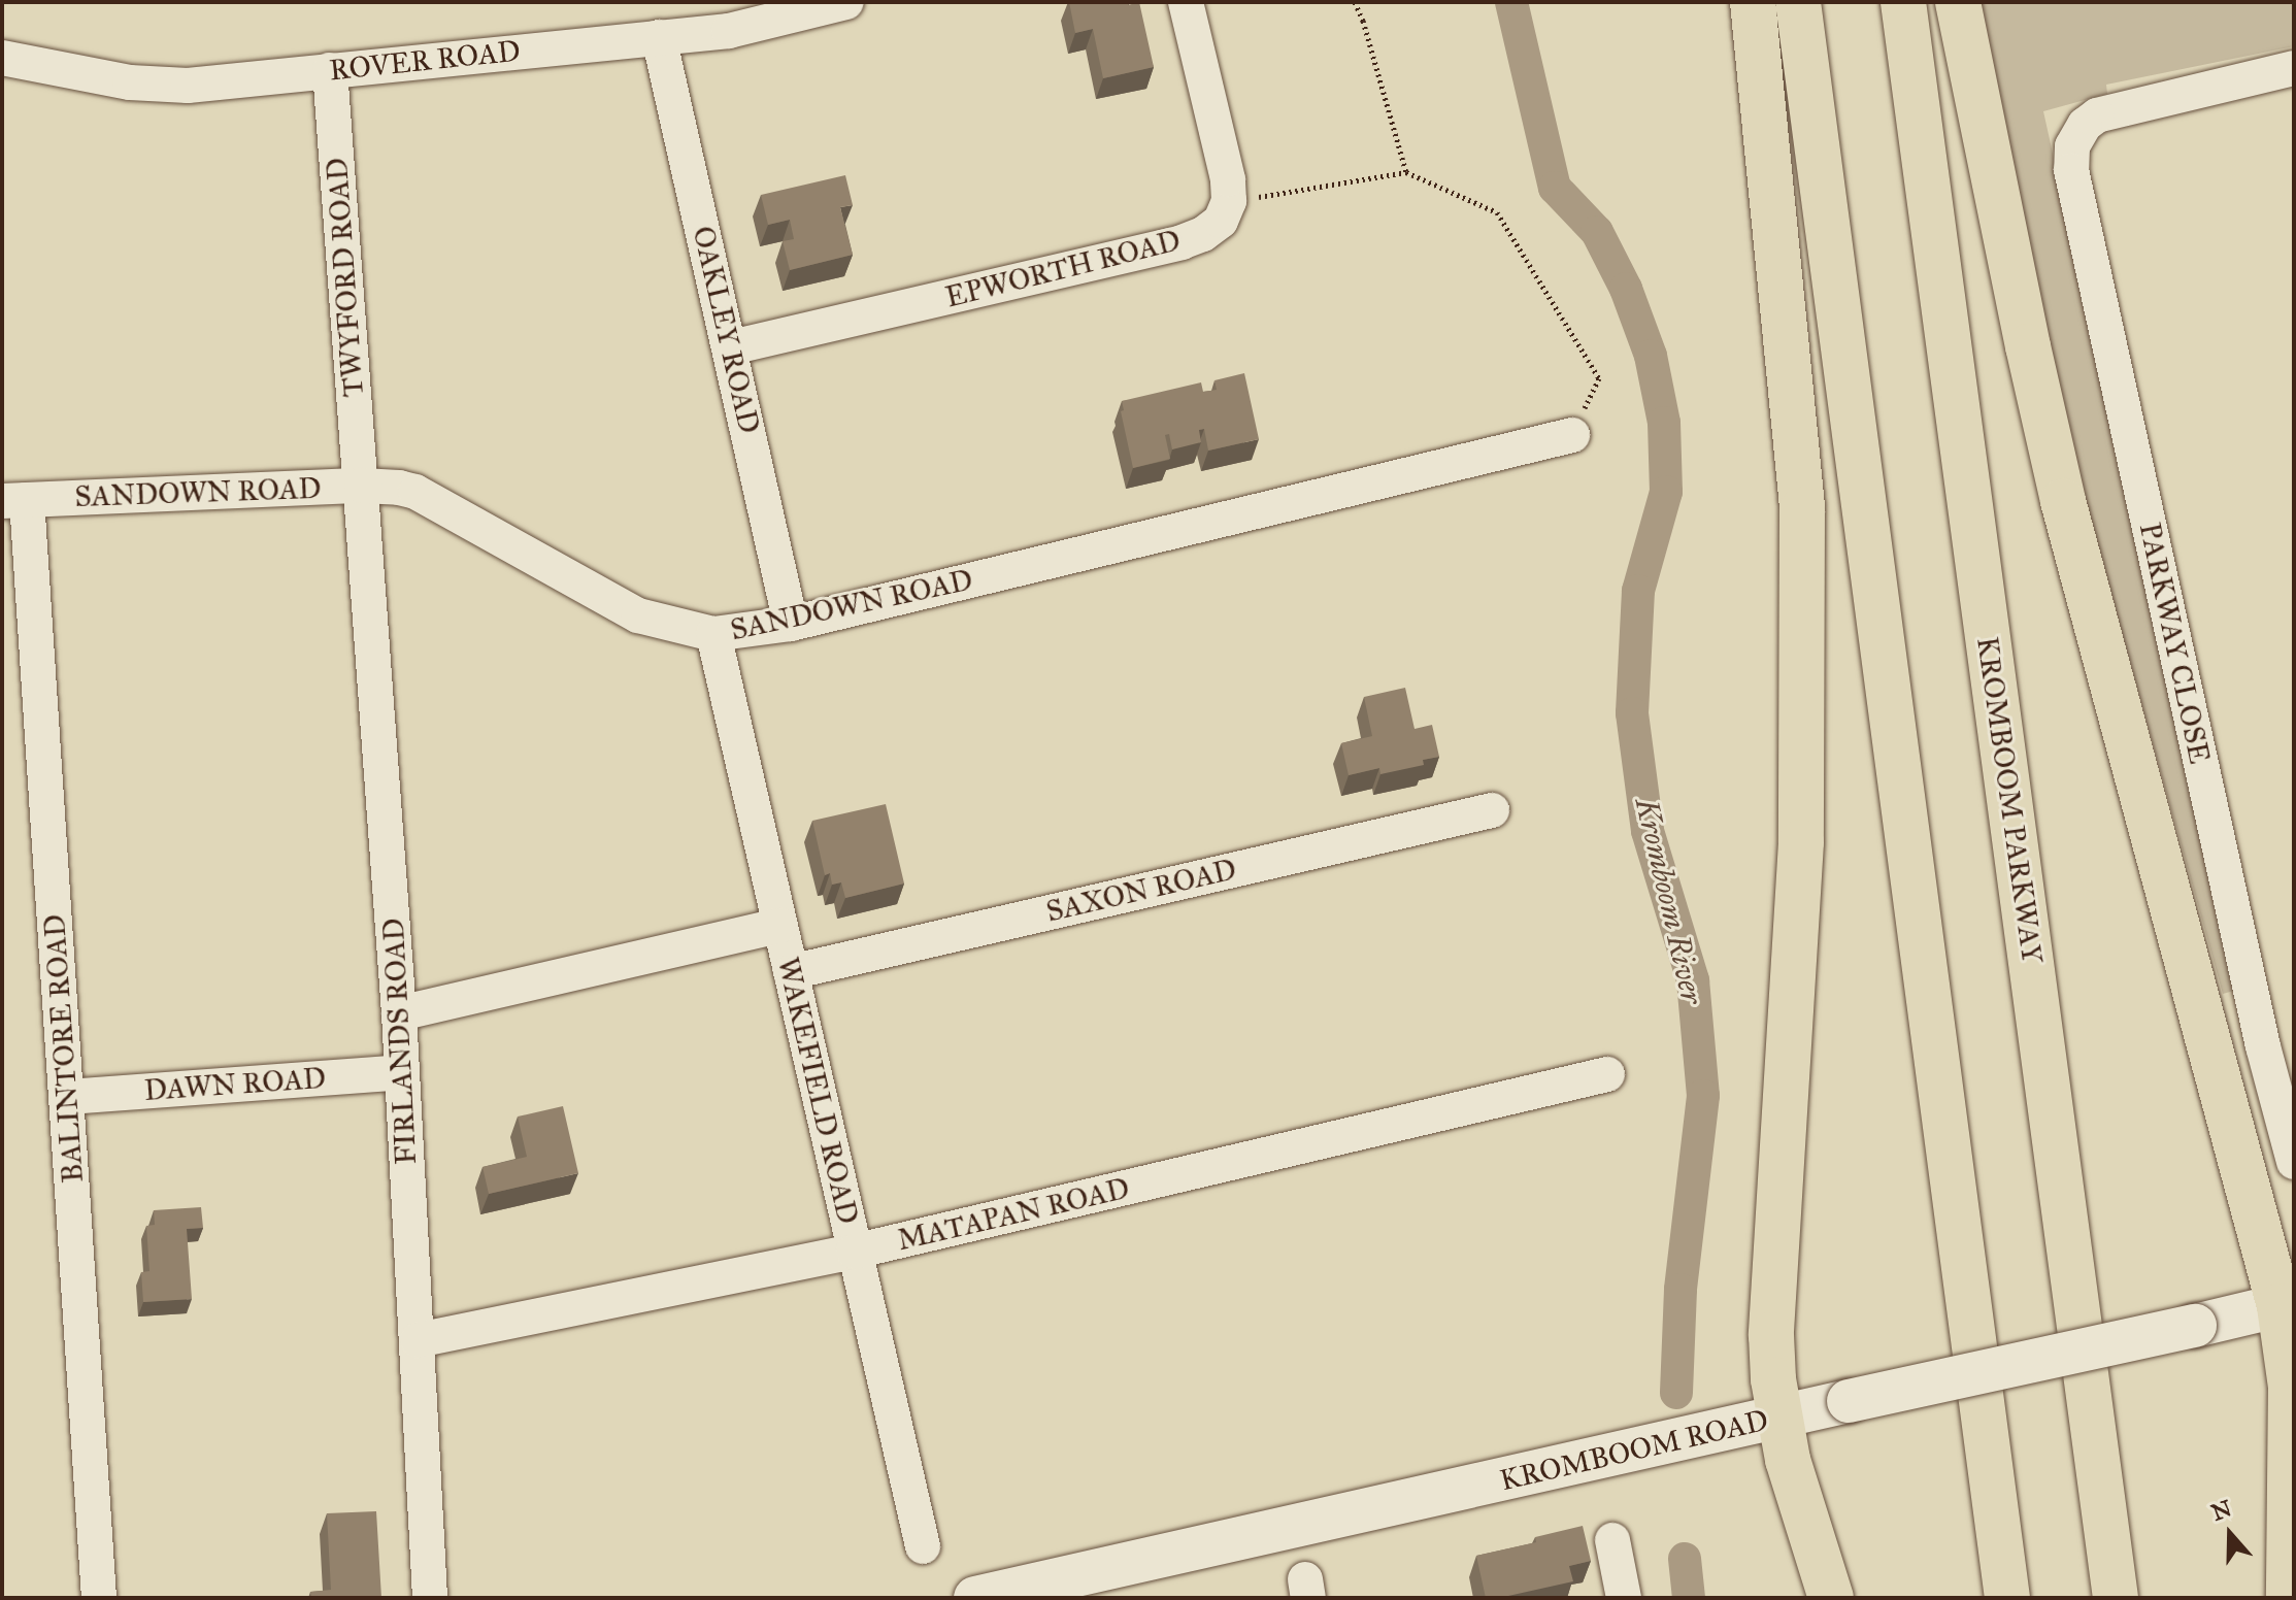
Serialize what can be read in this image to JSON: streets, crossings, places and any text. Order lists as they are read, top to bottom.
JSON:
{
  "streets": {
    "highway": ["KROMBOOM PARKWAY"],
    "street": [
      "ROVER ROAD",
      "EPWORTH ROAD",
      "TWYFORD ROAD",
      "OAKLEY ROAD",
      "SANDOWN ROAD",
      "PARKWAY CLOSE",
      "SAXON ROAD",
      "FIRLANDS ROAD",
      "BALINTORE ROAD",
      "DAWN ROAD",
      "WAKEFIELD ROAD",
      "MATAPAN ROAD",
      "KROMBOOM ROAD"
    ]
  },
  "crossings": [
    ["ROVER ROAD", "TWYFORD ROAD"],
    ["ROVER ROAD", "OAKLEY ROAD"],
    ["EPWORTH ROAD", "OAKLEY ROAD"],
    ["TWYFORD ROAD", "SANDOWN ROAD"],
    ["TWYFORD ROAD", "FIRLANDS ROAD"],
    ["OAKLEY ROAD", "SANDOWN ROAD"],
    ["SANDOWN ROAD", "FIRLANDS ROAD"],
    ["SANDOWN ROAD", "BALINTORE ROAD"],
    ["SANDOWN ROAD", "WAKEFIELD ROAD"],
    ["SAXON ROAD", "WAKEFIELD ROAD"],
    ["FIRLANDS ROAD", "DAWN ROAD"],
    ["FIRLANDS ROAD", "MATAPAN ROAD"],
    ["BALINTORE ROAD", "DAWN ROAD"],
    ["WAKEFIELD ROAD", "MATAPAN ROAD"]
  ],
  "water": ["Kromboom River"],
  "north": "top"
}
